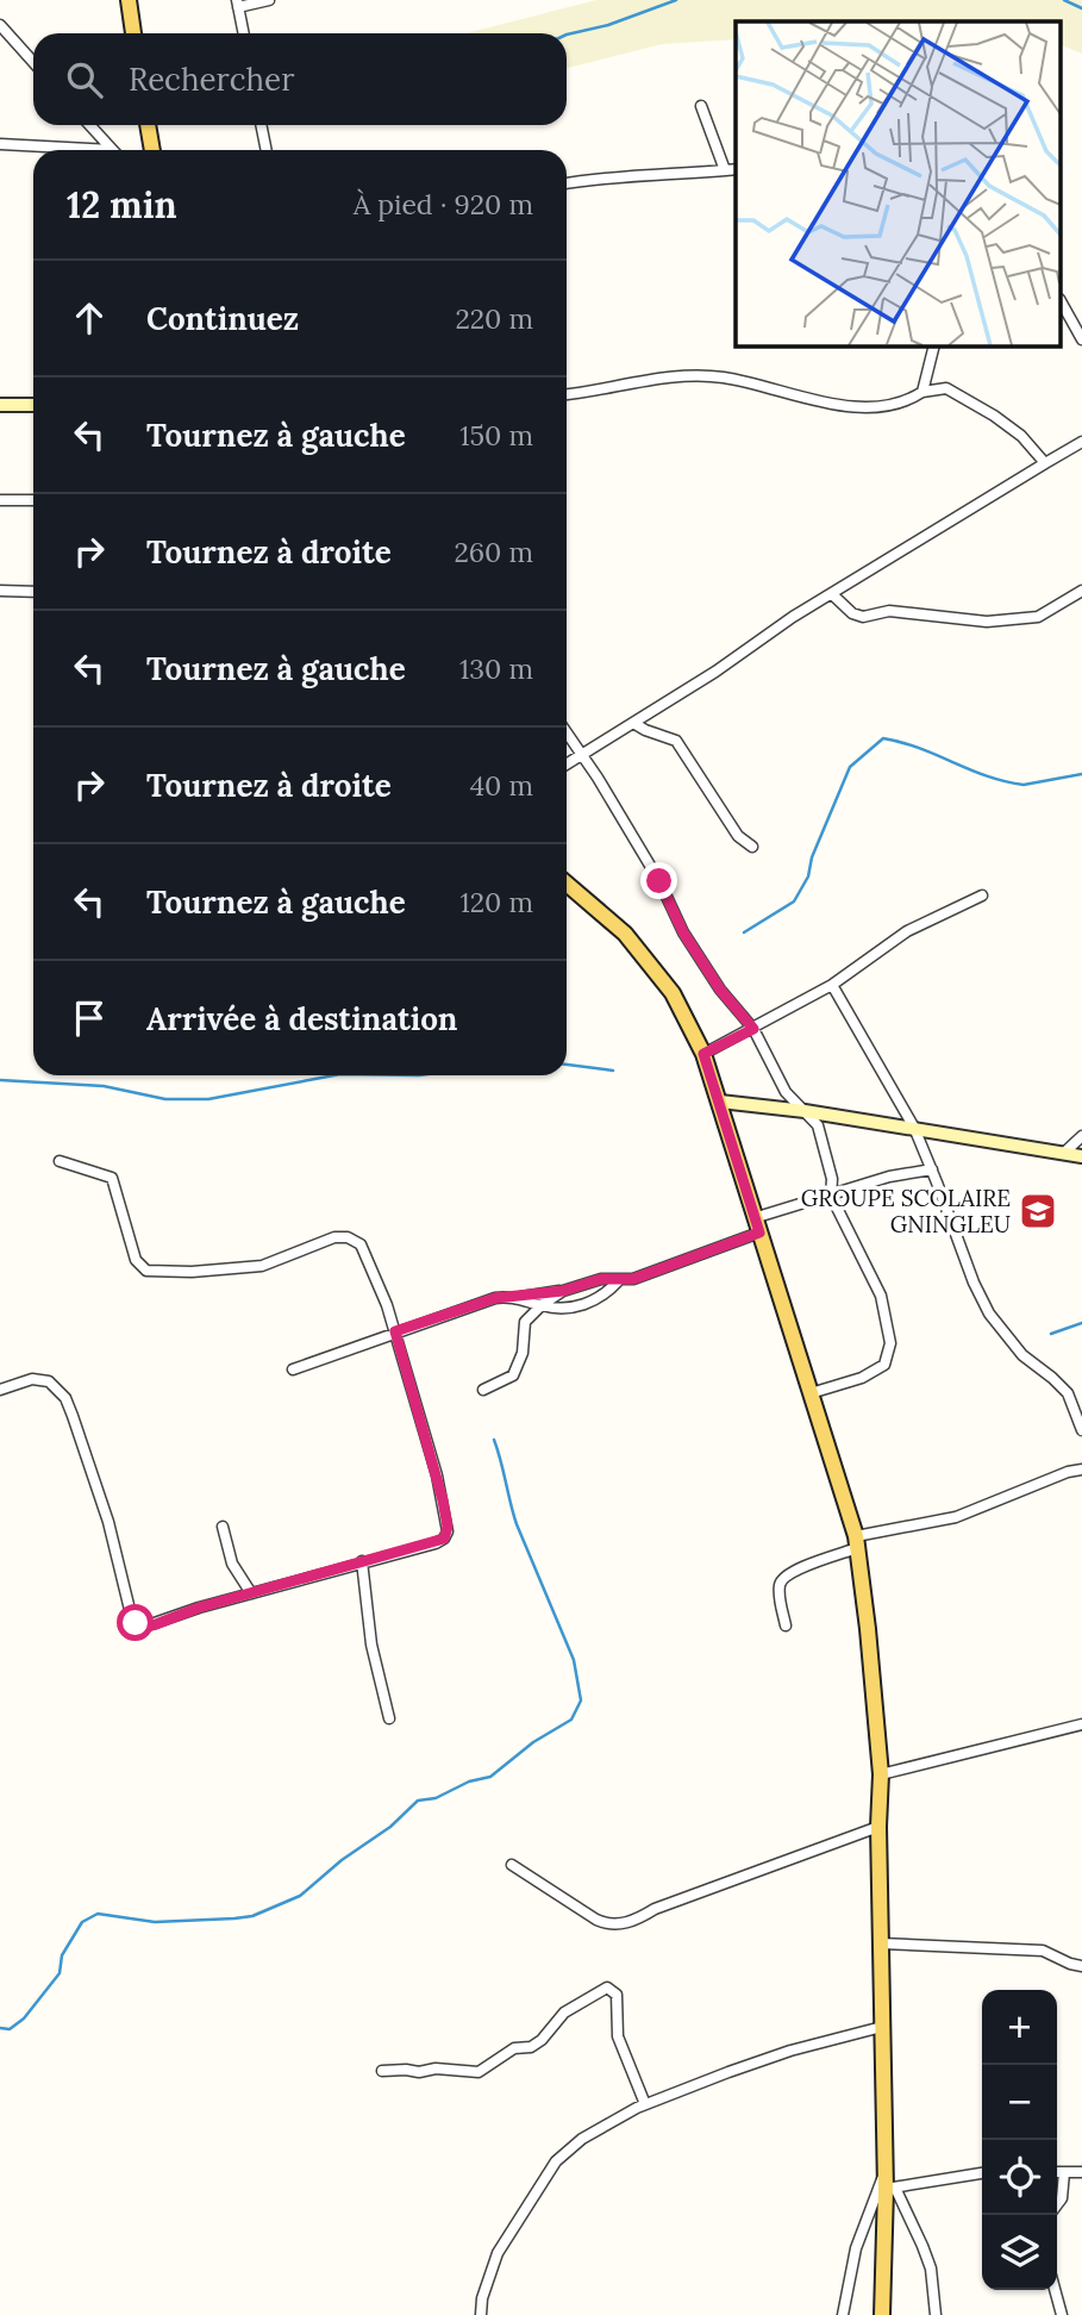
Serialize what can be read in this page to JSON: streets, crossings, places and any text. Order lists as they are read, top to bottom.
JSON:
{
  "places": {
    "school or university": ["GROUPE SCOLAIRE GNINGLEU"]
  },
  "page": {
    "search": "Rechercher",
    "heading": ["12 min", "À pied · 920 m"],
    "list": [
      ["Continuez", "220 m"],
      ["Tournez à gauche", "150 m"],
      ["Tournez à droite", "260 m"],
      ["Tournez à gauche", "130 m"],
      ["Tournez à droite", "40 m"],
      ["Tournez à gauche", "120 m"],
      "Arrivée à destination"
    ],
    "map_buttons": ["+", "−"]
  }
}
